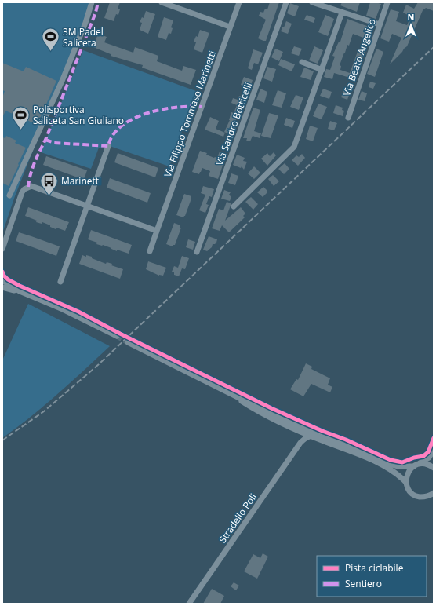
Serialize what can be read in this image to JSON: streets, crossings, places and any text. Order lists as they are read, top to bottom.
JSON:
{
  "streets": {
    "street": [
      "Via Beato Angelico",
      "Via Filippo Tommaso Marinetti",
      "Via Sandro Botticelli",
      "Stradello Poli"
    ]
  },
  "places": {
    "sports": ["3M Padel Saliceta", "Polisportiva Saliceta San Giuliano"],
    "bus stop": ["Marinetti"]
  },
  "legend": ["Pista ciclabile", "Sentiero"],
  "north": "top"
}
